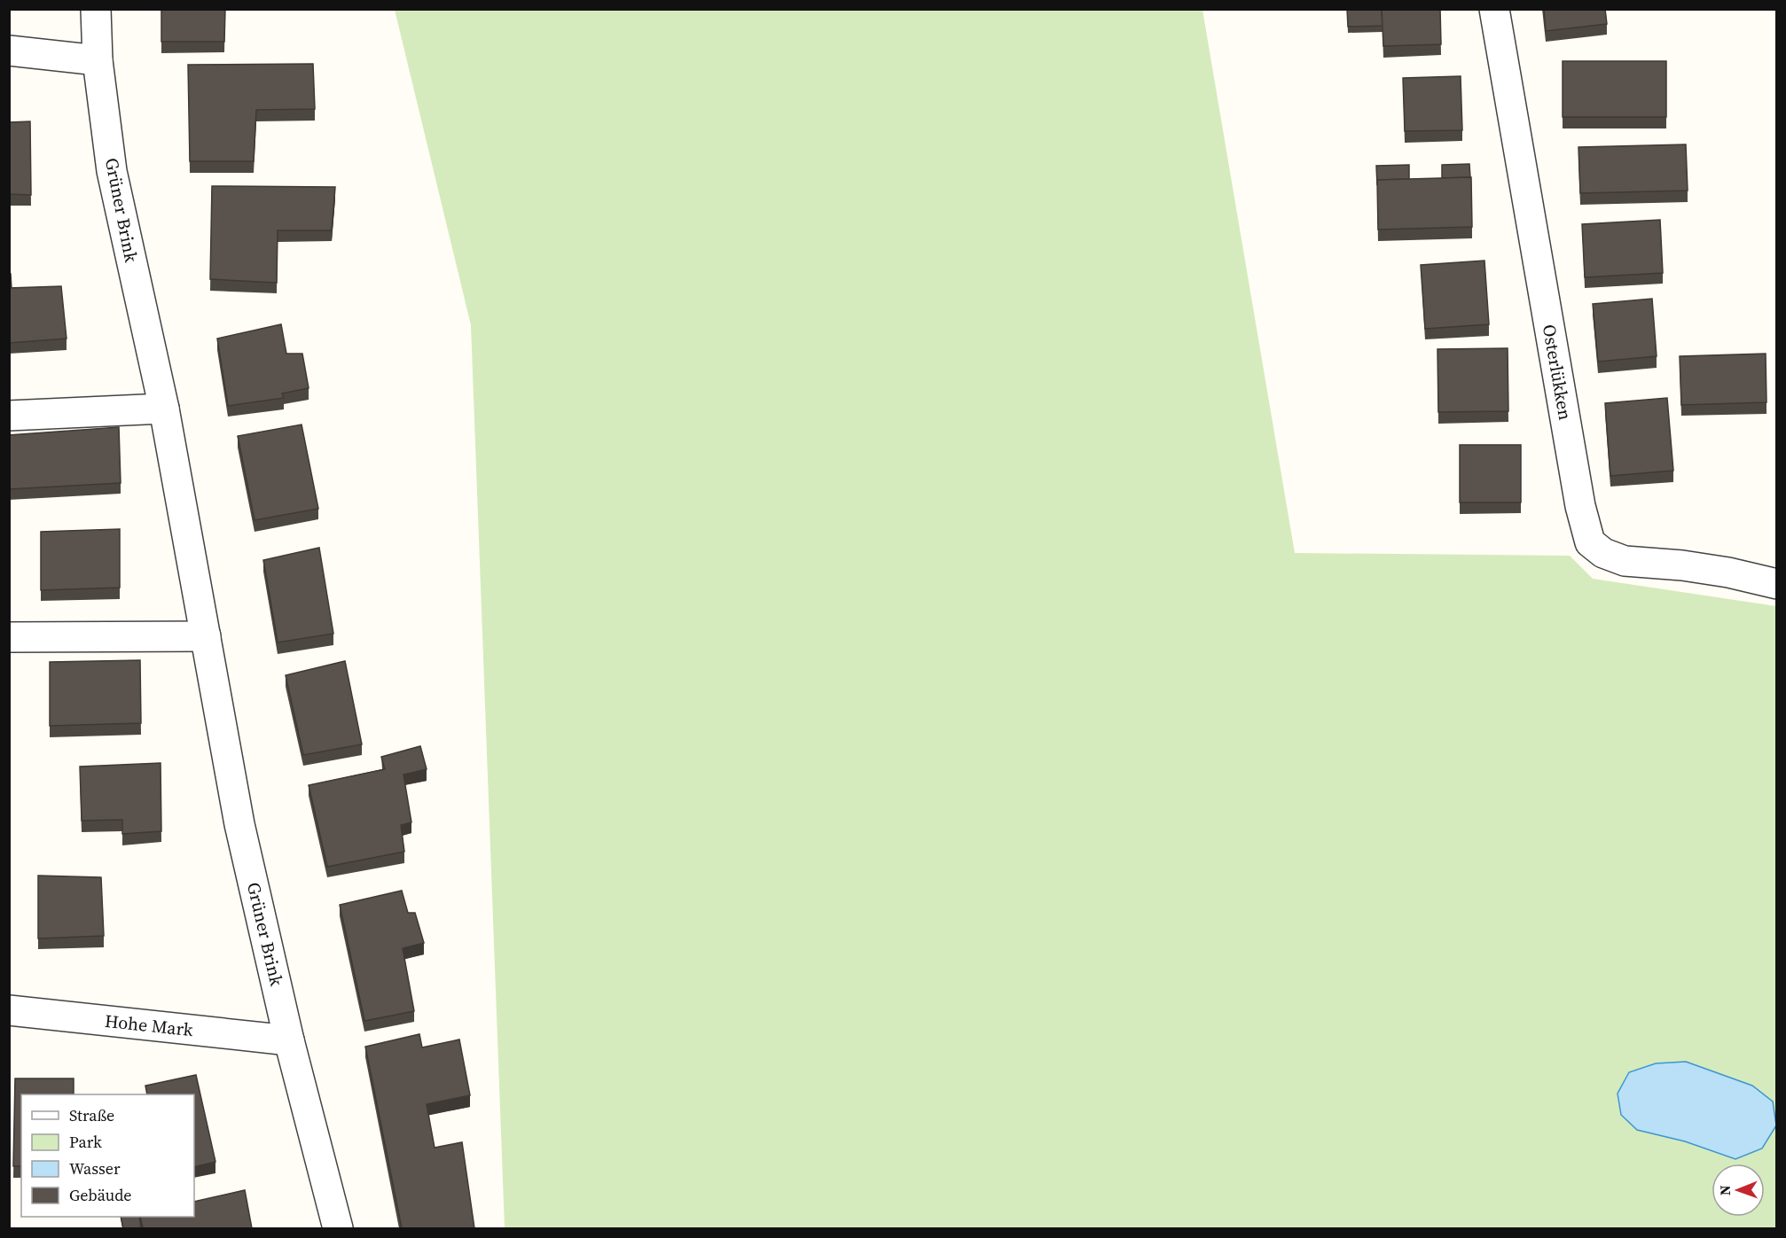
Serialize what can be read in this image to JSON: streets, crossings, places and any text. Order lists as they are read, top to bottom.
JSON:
{
  "streets": {
    "street": ["Grüner Brink", "Osterlükken", "Hohe Mark"]
  },
  "crossings": [
    ["Grüner Brink", "Hohe Mark"]
  ],
  "legend": [
    "Straße",
    "Park",
    "Wasser",
    "Gebäude"
  ],
  "north": "left"
}
